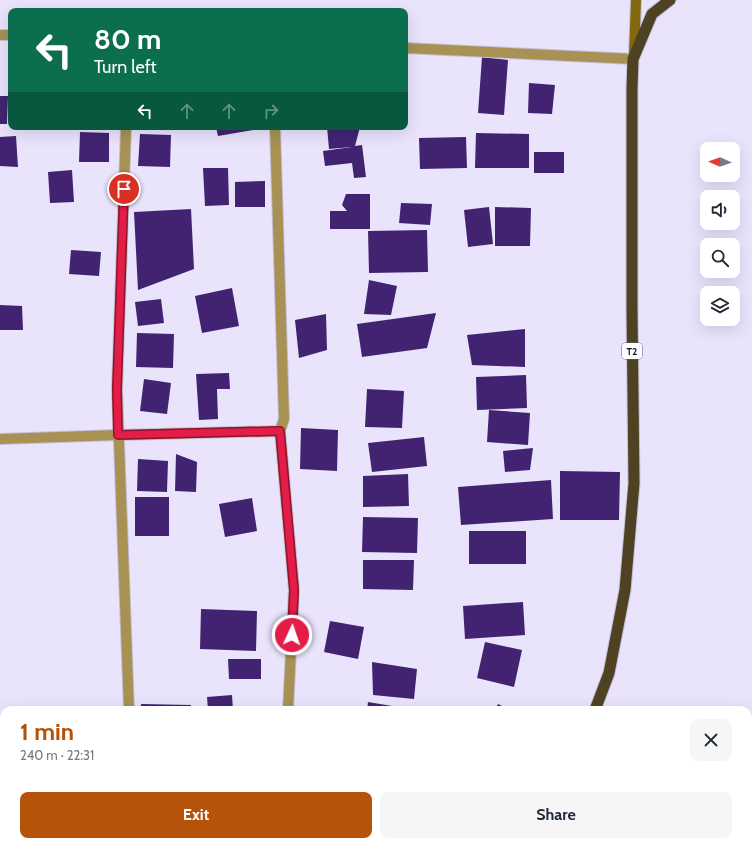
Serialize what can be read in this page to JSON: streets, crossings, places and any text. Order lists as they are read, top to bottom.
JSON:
{
  "streets": {
    "highway": ["T2"]
  },
  "north": "left",
  "page": {
    "turn": ["80 m", "Turn left"],
    "heading": ["1 min", "240 m · 22:31"],
    "buttons": ["Exit", "Share"]
  }
}
